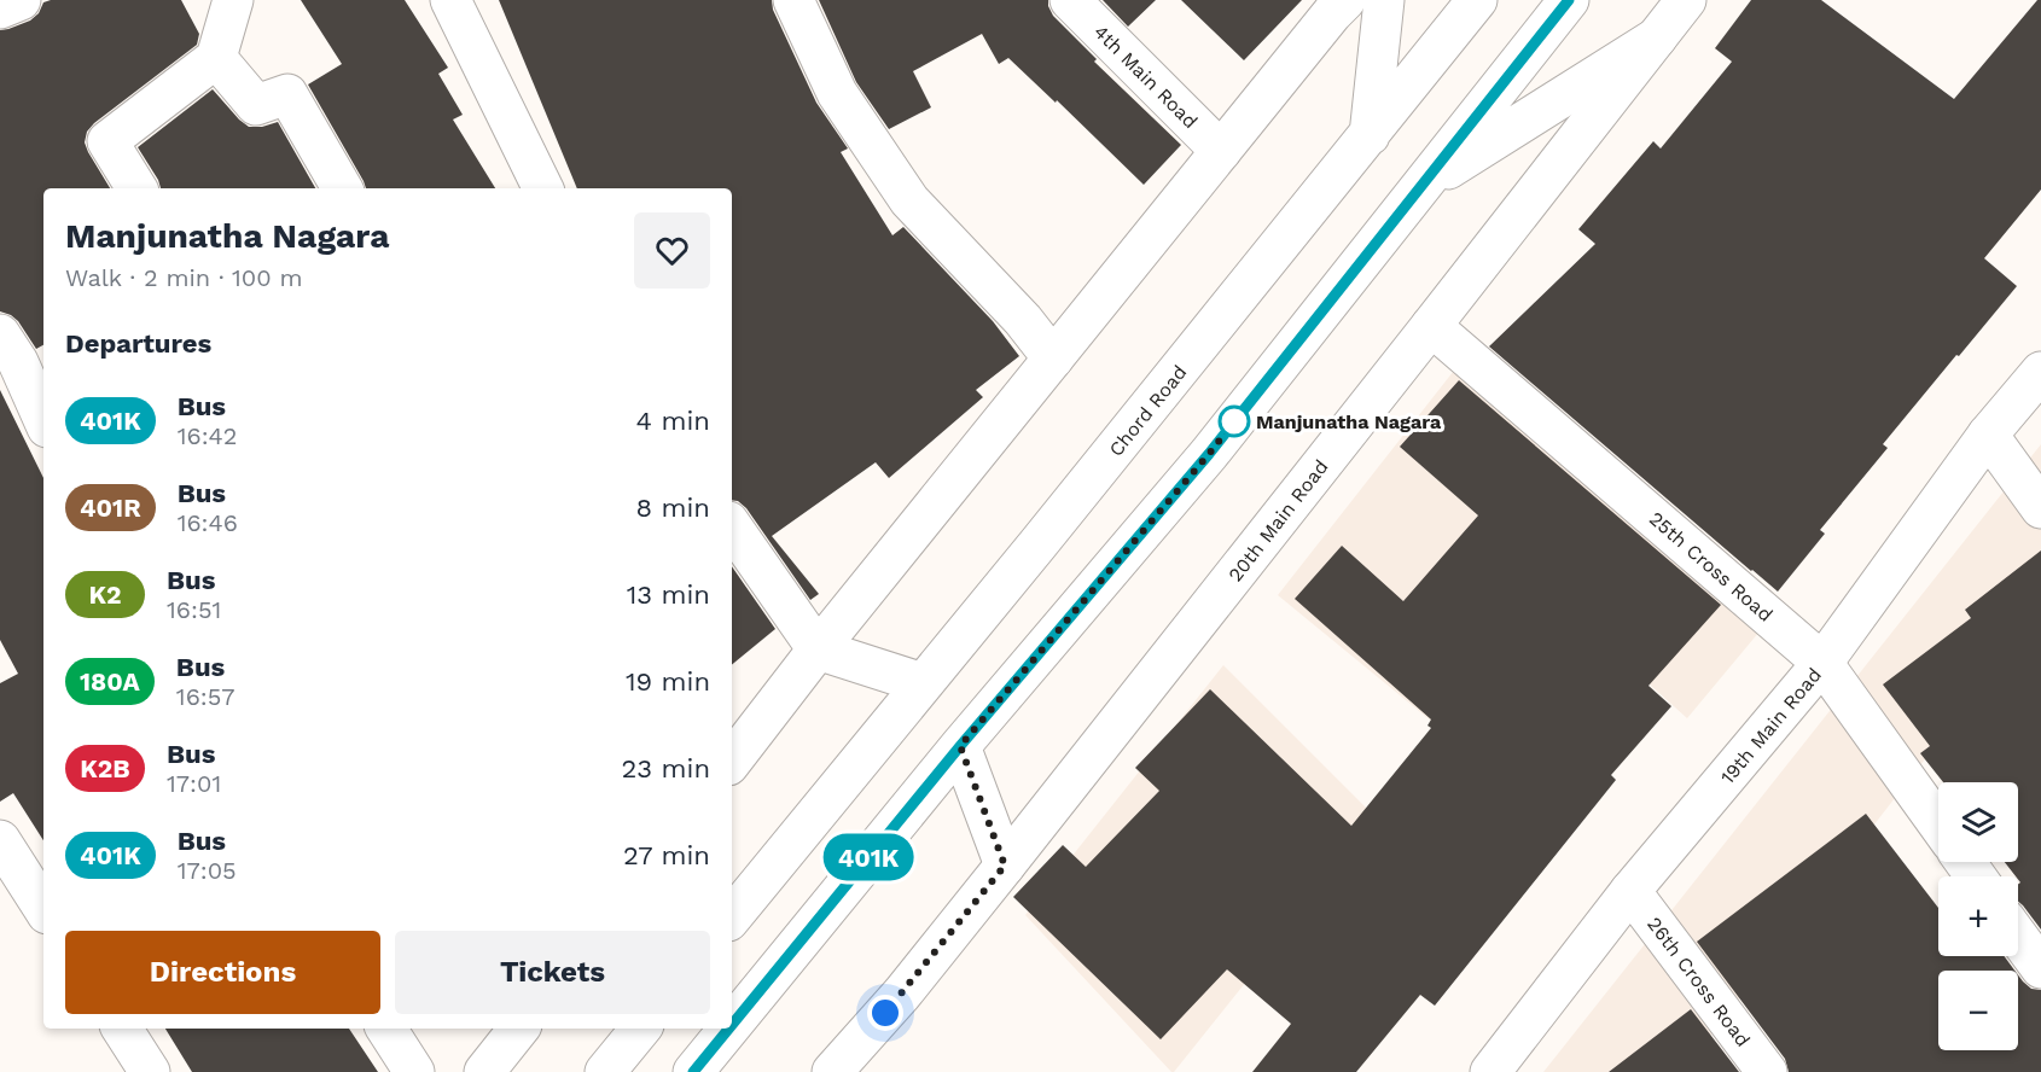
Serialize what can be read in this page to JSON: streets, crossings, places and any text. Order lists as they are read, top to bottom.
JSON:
{
  "streets": {
    "street": [
      "4th Main Road",
      "Chord Road",
      "20th Main Road",
      "25th Cross Road",
      "19th Main Road",
      "26th Cross Road"
    ]
  },
  "crossings": [
    ["20th Main Road", "25th Cross Road"],
    ["25th Cross Road", "19th Main Road"],
    ["19th Main Road", "26th Cross Road"]
  ],
  "places": ["Manjunatha Nagara"],
  "lines": ["bus line 401K"],
  "page": {
    "on_map": "401K",
    "heading": [
      ["Manjunatha Nagara", "Walk · 2 min · 100 m"],
      "Departures"
    ],
    "list": [
      {
        "mark": "401K",
        "name": "Bus",
        "note": "16:42",
        "value": "4 min"
      },
      {
        "mark": "401R",
        "name": "Bus",
        "note": "16:46",
        "value": "8 min"
      },
      {
        "mark": "K2",
        "name": "Bus",
        "note": "16:51",
        "value": "13 min"
      },
      {
        "mark": "180A",
        "name": "Bus",
        "note": "16:57",
        "value": "19 min"
      },
      {
        "mark": "K2B",
        "name": "Bus",
        "note": "17:01",
        "value": "23 min"
      },
      {
        "mark": "401K",
        "name": "Bus",
        "note": "17:05",
        "value": "27 min"
      }
    ],
    "map_buttons": ["+", "−"],
    "buttons": ["Directions", "Tickets"]
  }
}
